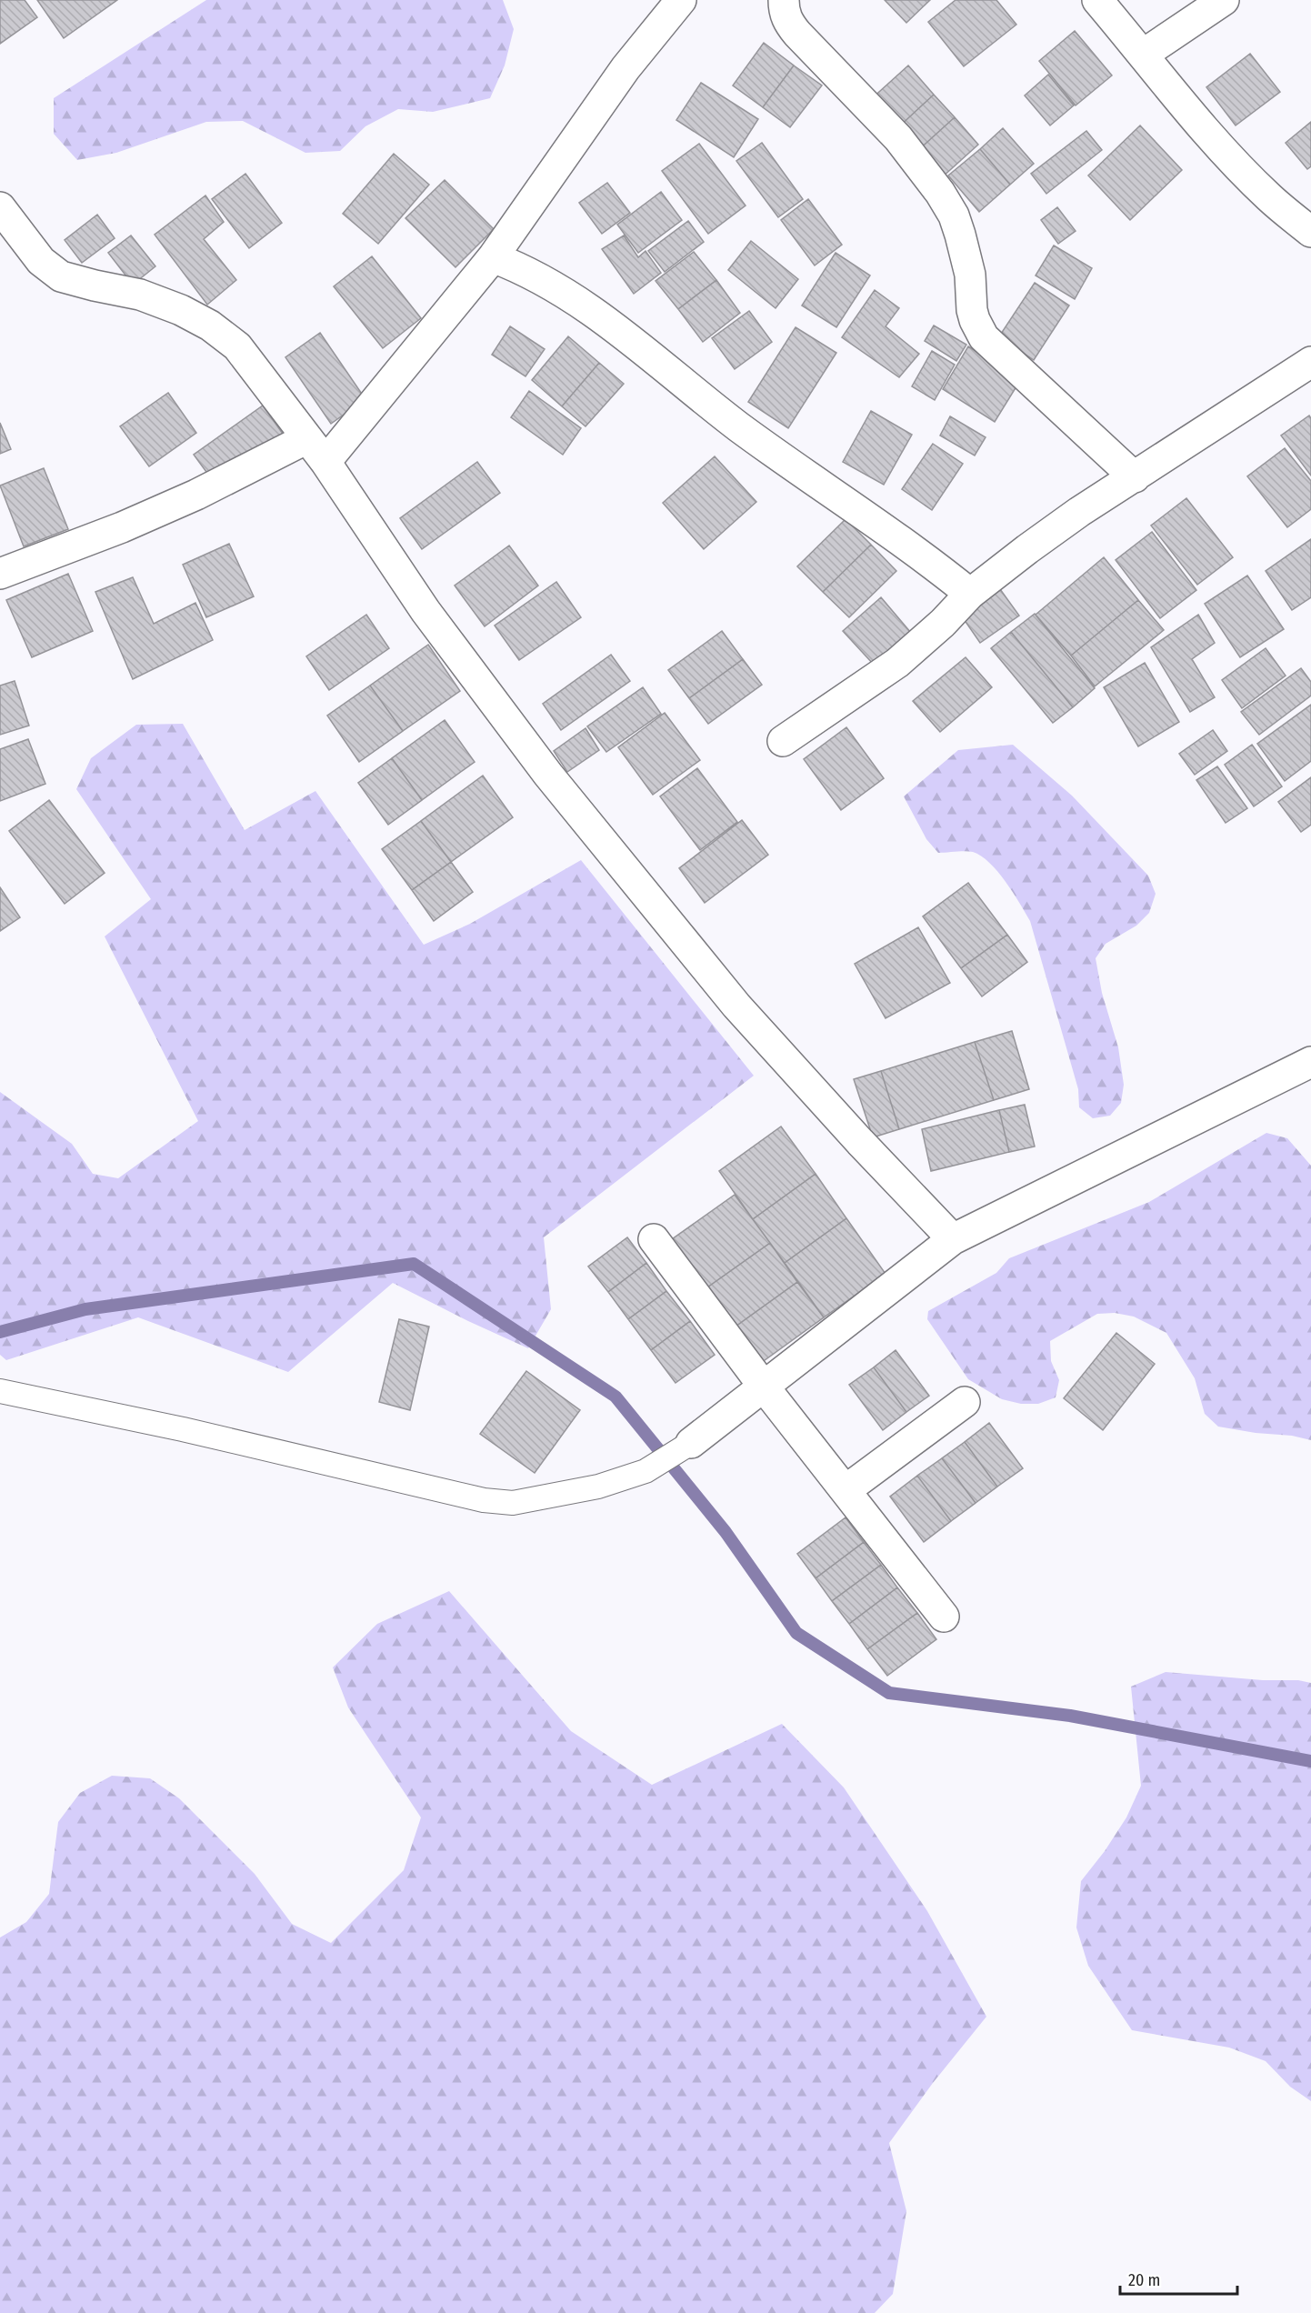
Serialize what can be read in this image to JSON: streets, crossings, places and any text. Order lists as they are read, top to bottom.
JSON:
{
  "scale_bar": "20 m"
}
